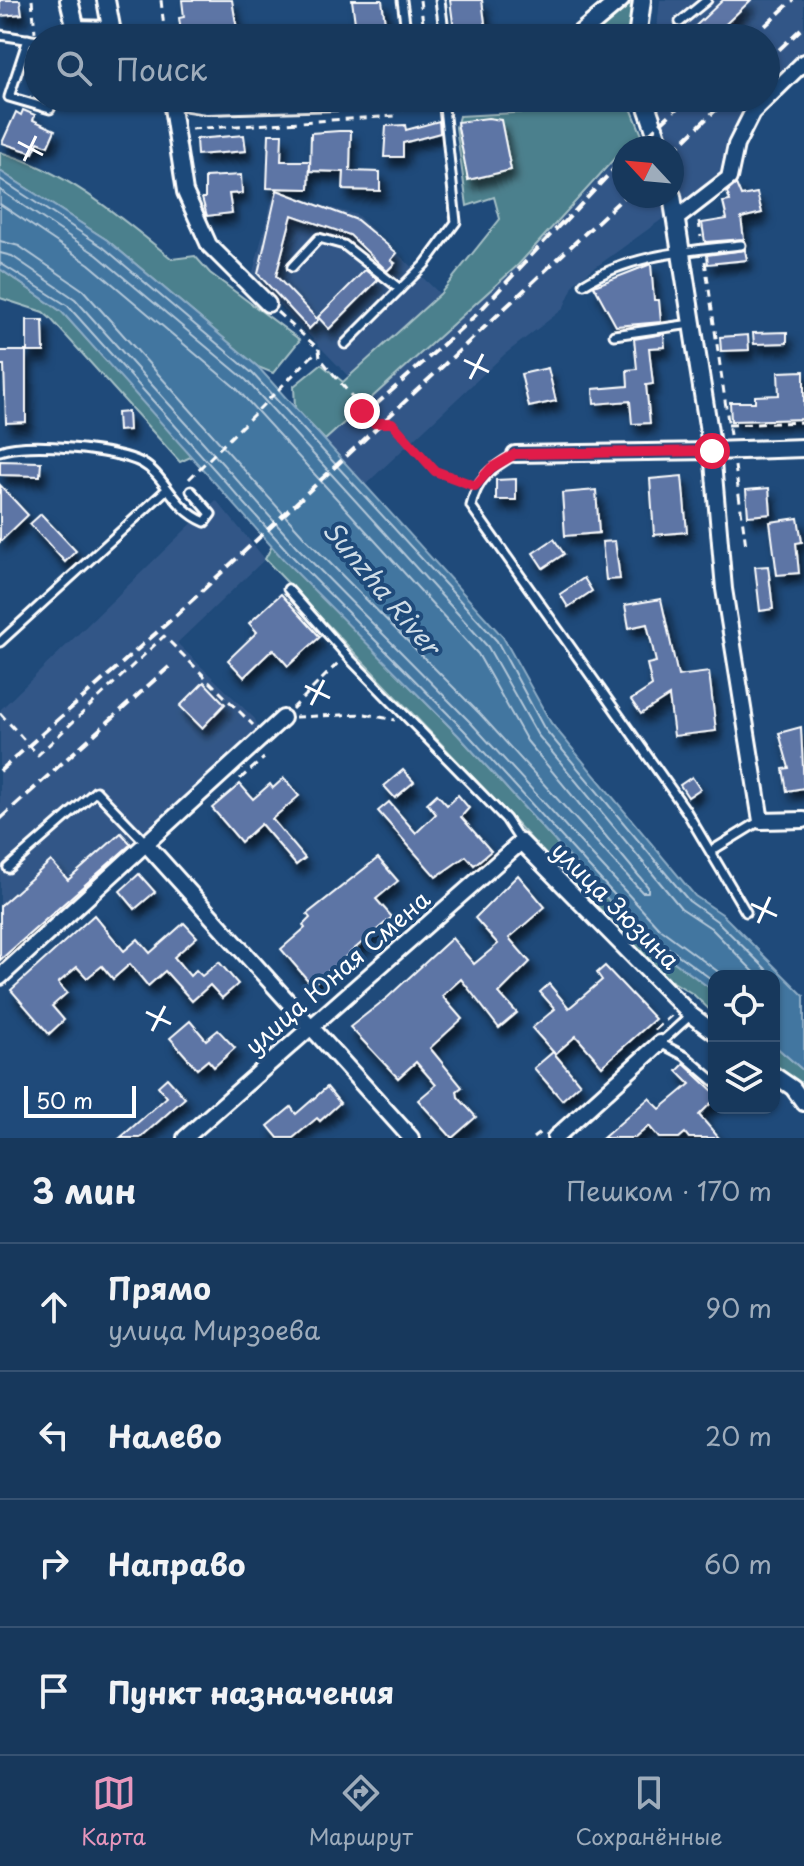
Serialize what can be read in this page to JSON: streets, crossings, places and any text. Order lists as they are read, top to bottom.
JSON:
{
  "streets": {
    "street": ["улица Зюзина", "улица Юная Смена"]
  },
  "crossings": [
    ["улица Зюзина", "улица Юная Смена"]
  ],
  "water": ["Sunzha River"],
  "scale_bar": "50 m",
  "north": "top left",
  "page": {
    "search": "Поиск",
    "scale": "50 m",
    "heading": ["3 мин", "Пешком · 170 m"],
    "list": [
      ["Прямо", "улица Мирзоева", "90 m"],
      ["Налево", "20 m"],
      ["Направо", "60 m"],
      "Пункт назначения"
    ],
    "nav": ["Карта", "Маршрут", "Сохранённые"]
  }
}
